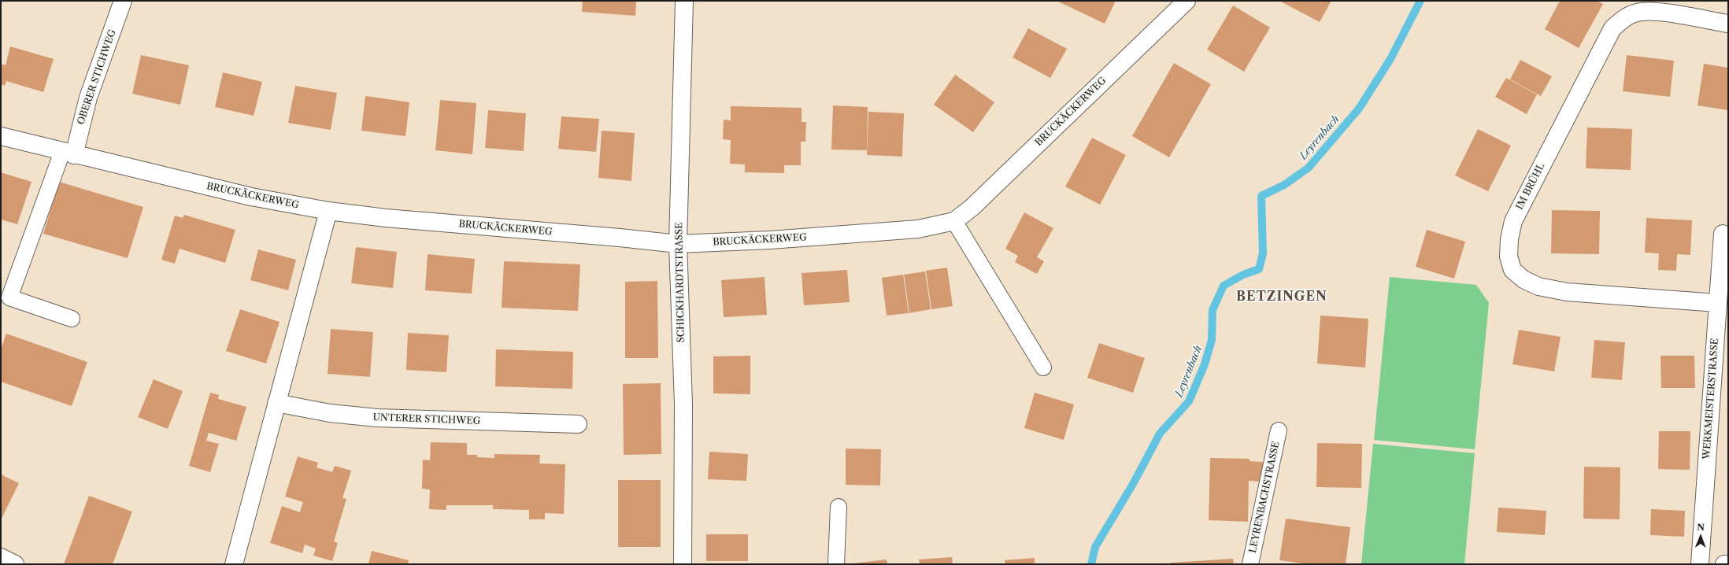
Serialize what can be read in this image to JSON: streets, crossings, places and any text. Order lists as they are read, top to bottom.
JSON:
{
  "streets": {
    "street": [
      "OBERER STICHWEG",
      "BRUCKÄCKERWEG",
      "IM BRÜHL",
      "SCHICKHARDTSTRASSE",
      "WERKMEISTERSTRASSE",
      "UNTERER STICHWEG"
    ],
    "lane": ["LEYRENBACHSTRASSE"]
  },
  "crossings": [
    ["OBERER STICHWEG", "BRUCKÄCKERWEG"],
    ["BRUCKÄCKERWEG", "SCHICKHARDTSTRASSE"],
    ["IM BRÜHL", "WERKMEISTERSTRASSE"]
  ],
  "districts": ["BETZINGEN"],
  "water": ["Leyrenbach"],
  "north": "top"
}
